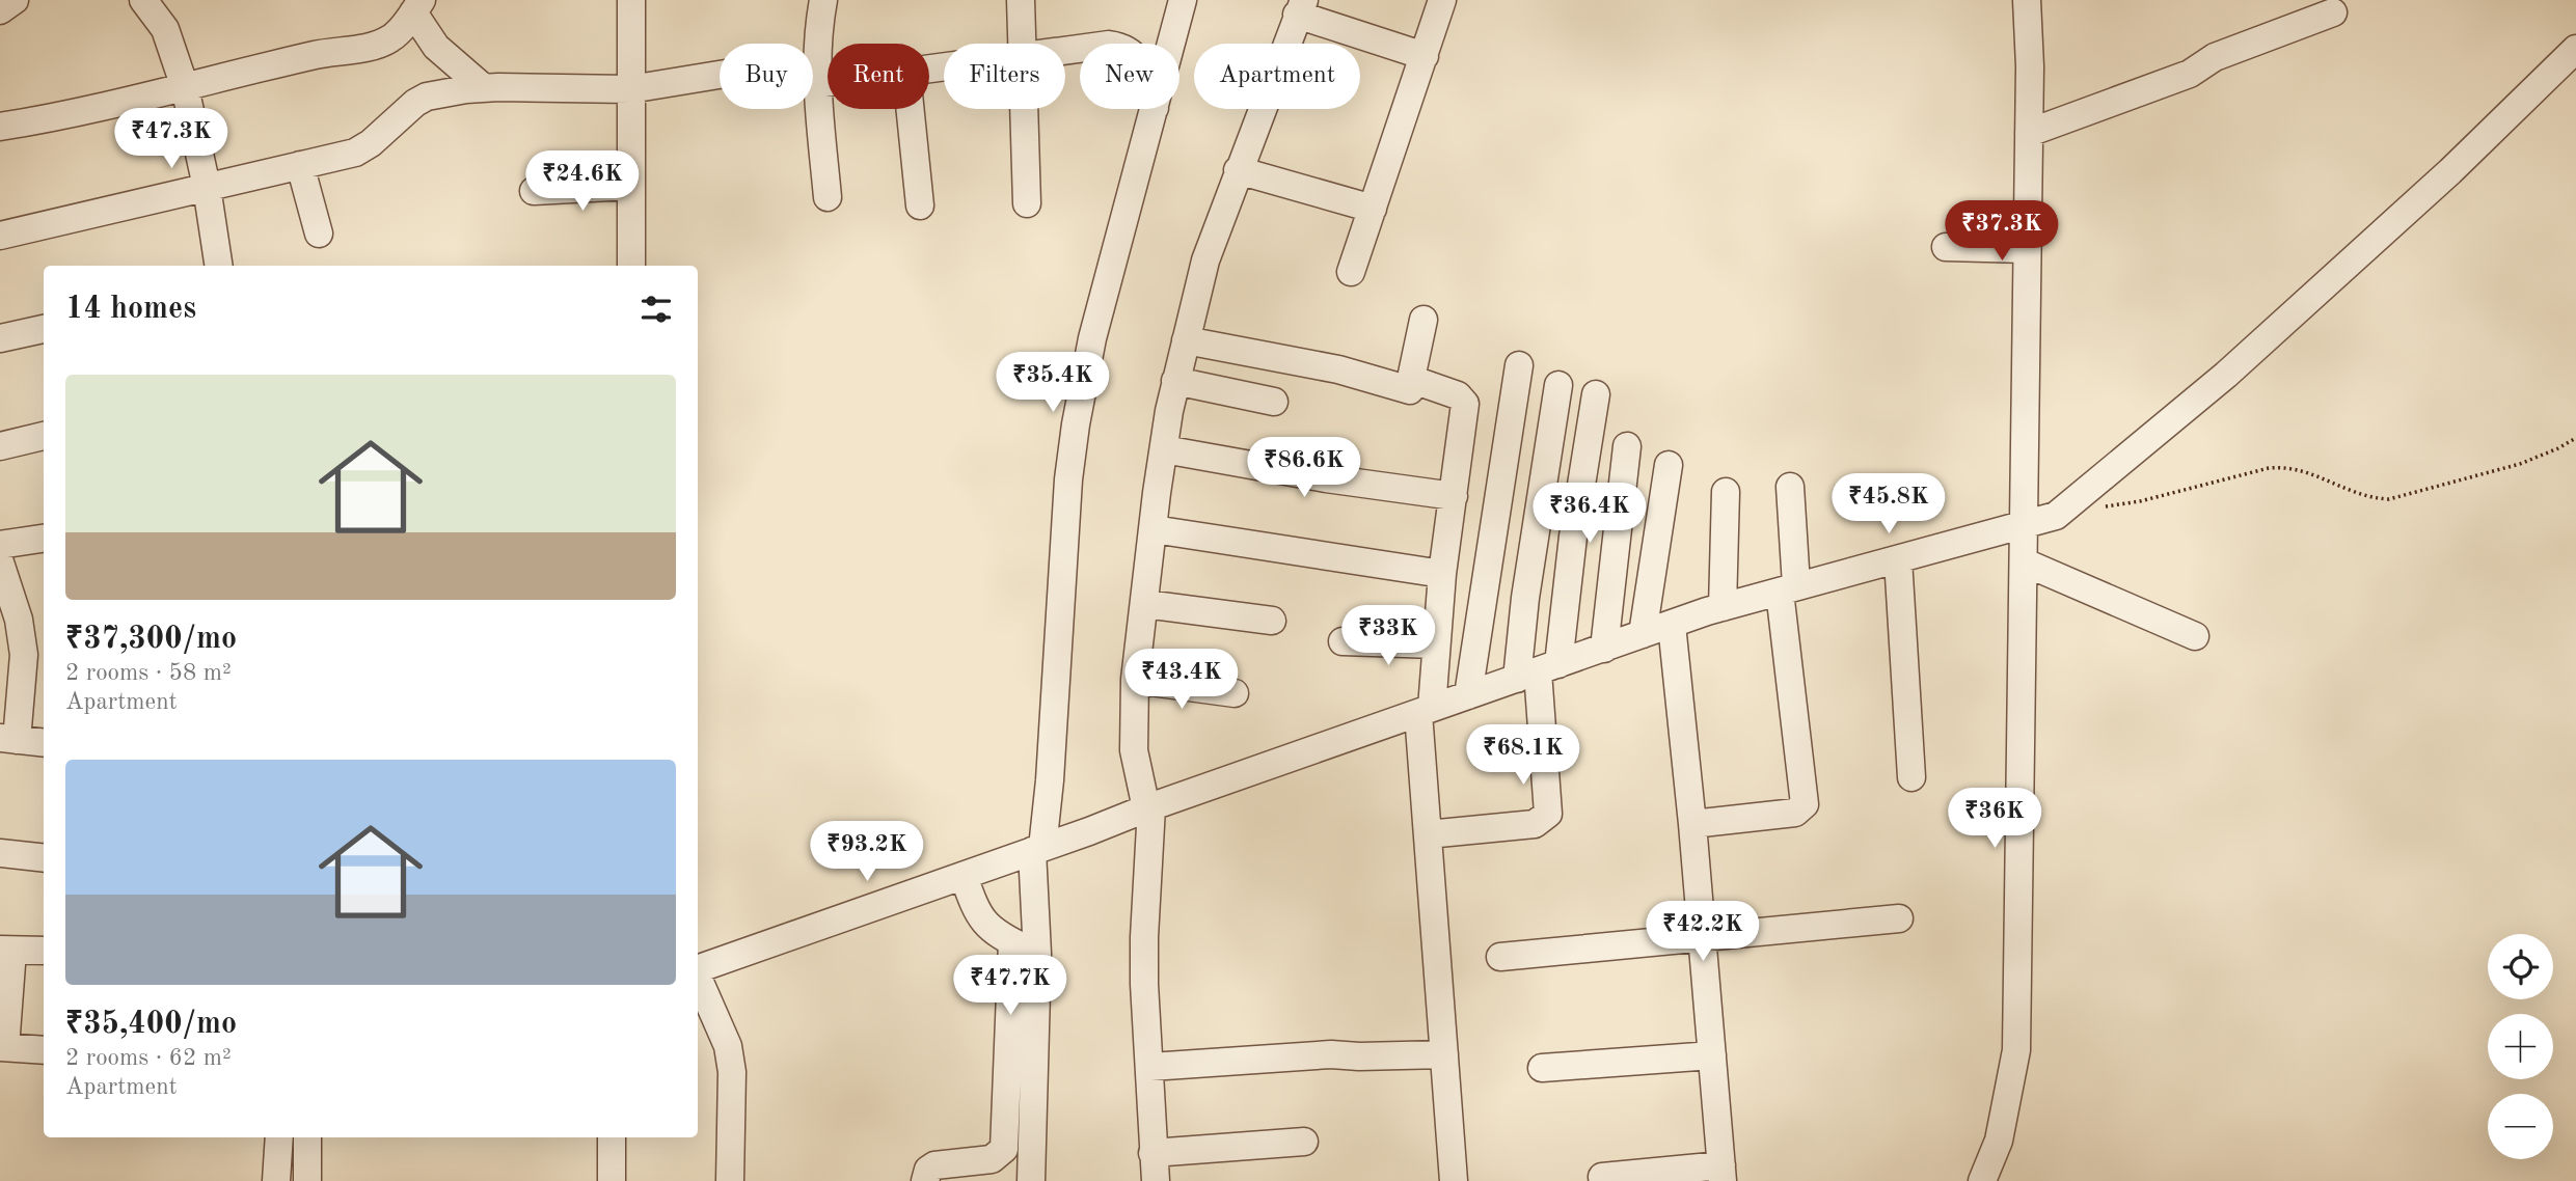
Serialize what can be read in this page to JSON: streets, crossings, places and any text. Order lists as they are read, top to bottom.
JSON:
{
  "page": {
    "chip": [
      "Buy",
      "Rent",
      "Filters",
      "New",
      "Apartment"
    ],
    "price": [
      "₹47.3K",
      "₹24.6K",
      "₹37.3K",
      "₹35.4K",
      "₹86.6K",
      "₹45.8K",
      "₹36.4K",
      "₹33K",
      "₹43.4K",
      "₹68.1K",
      "₹36K",
      "₹93.2K",
      "₹42.2K",
      "₹47.7K"
    ],
    "heading": "14 homes",
    "list": [
      {
        "name": "₹37,300/mo",
        "note": "2 rooms · 58 m² · Apartment"
      },
      {
        "name": "₹35,400/mo",
        "note": "2 rooms · 62 m² · Apartment"
      }
    ],
    "map_buttons": ["+", "−"]
  }
}
